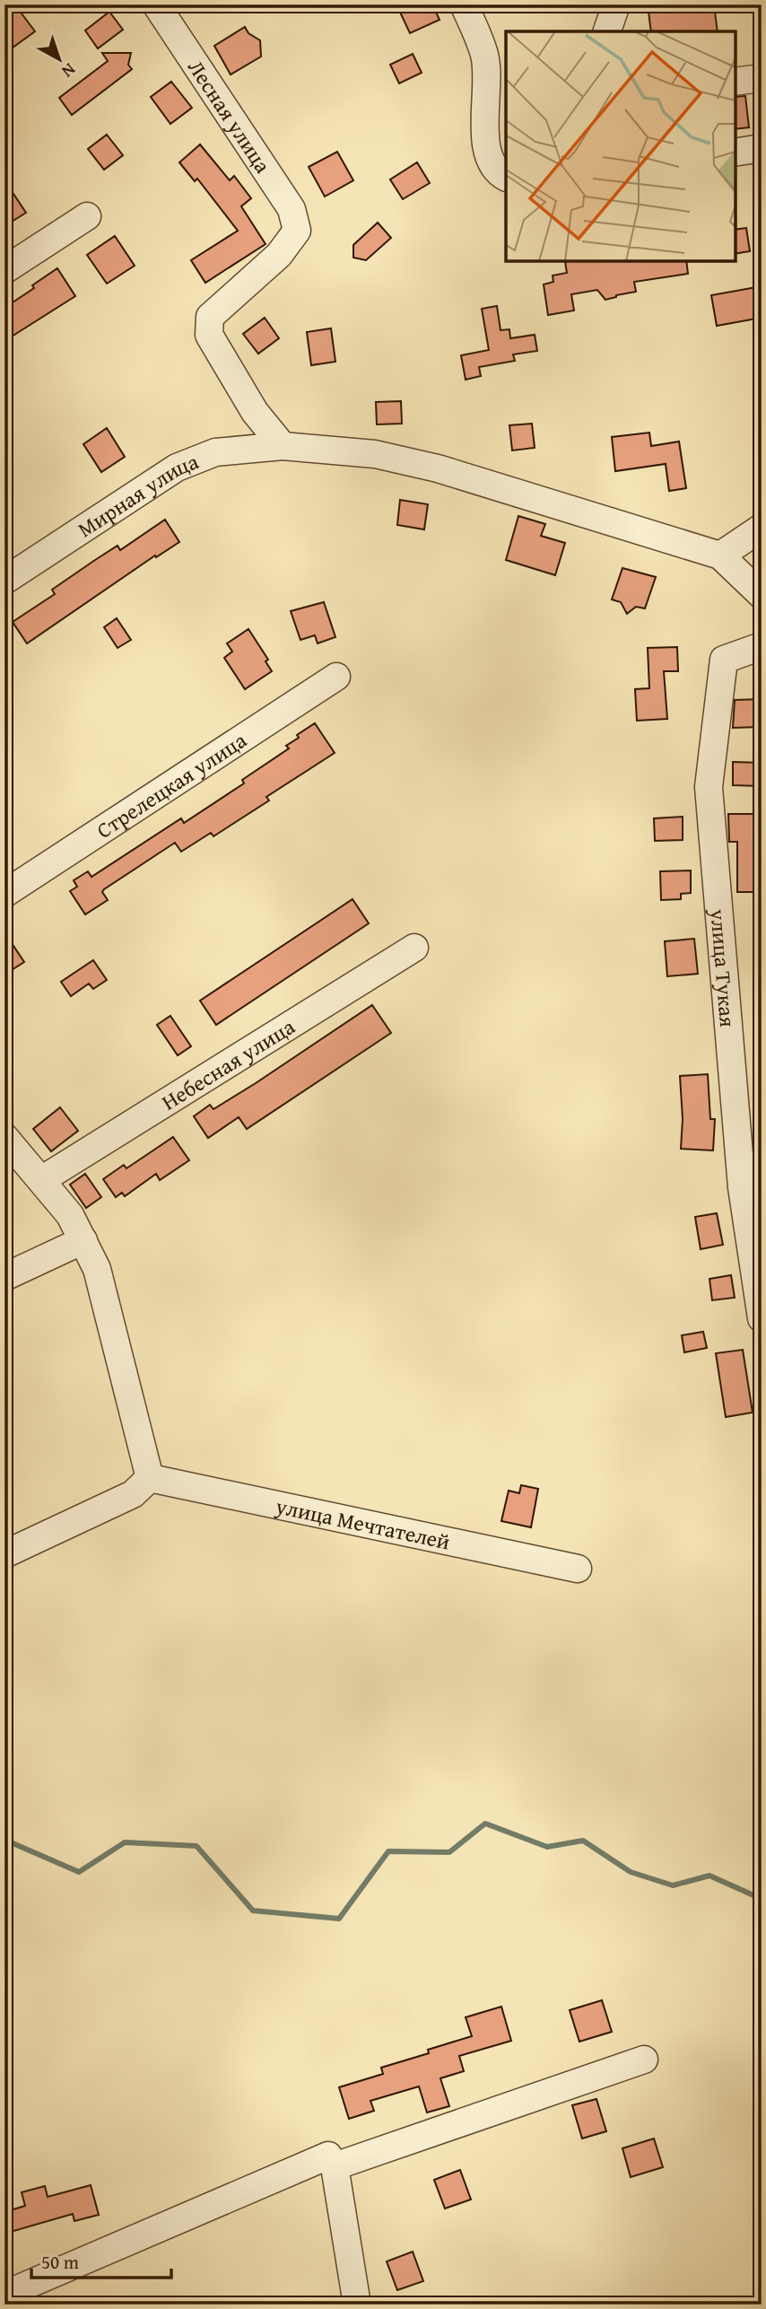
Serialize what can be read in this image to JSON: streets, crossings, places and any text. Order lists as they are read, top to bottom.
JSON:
{
  "streets": {
    "street": [
      "Лесная улица",
      "Мирная улица",
      "Стрелецкая улица",
      "улица Тукая",
      "Небесная улица",
      "улица Мечтателей"
    ]
  },
  "crossings": [
    ["Лесная улица", "Мирная улица"]
  ],
  "scale_bar": "50 m",
  "north": "bottom right"
}
